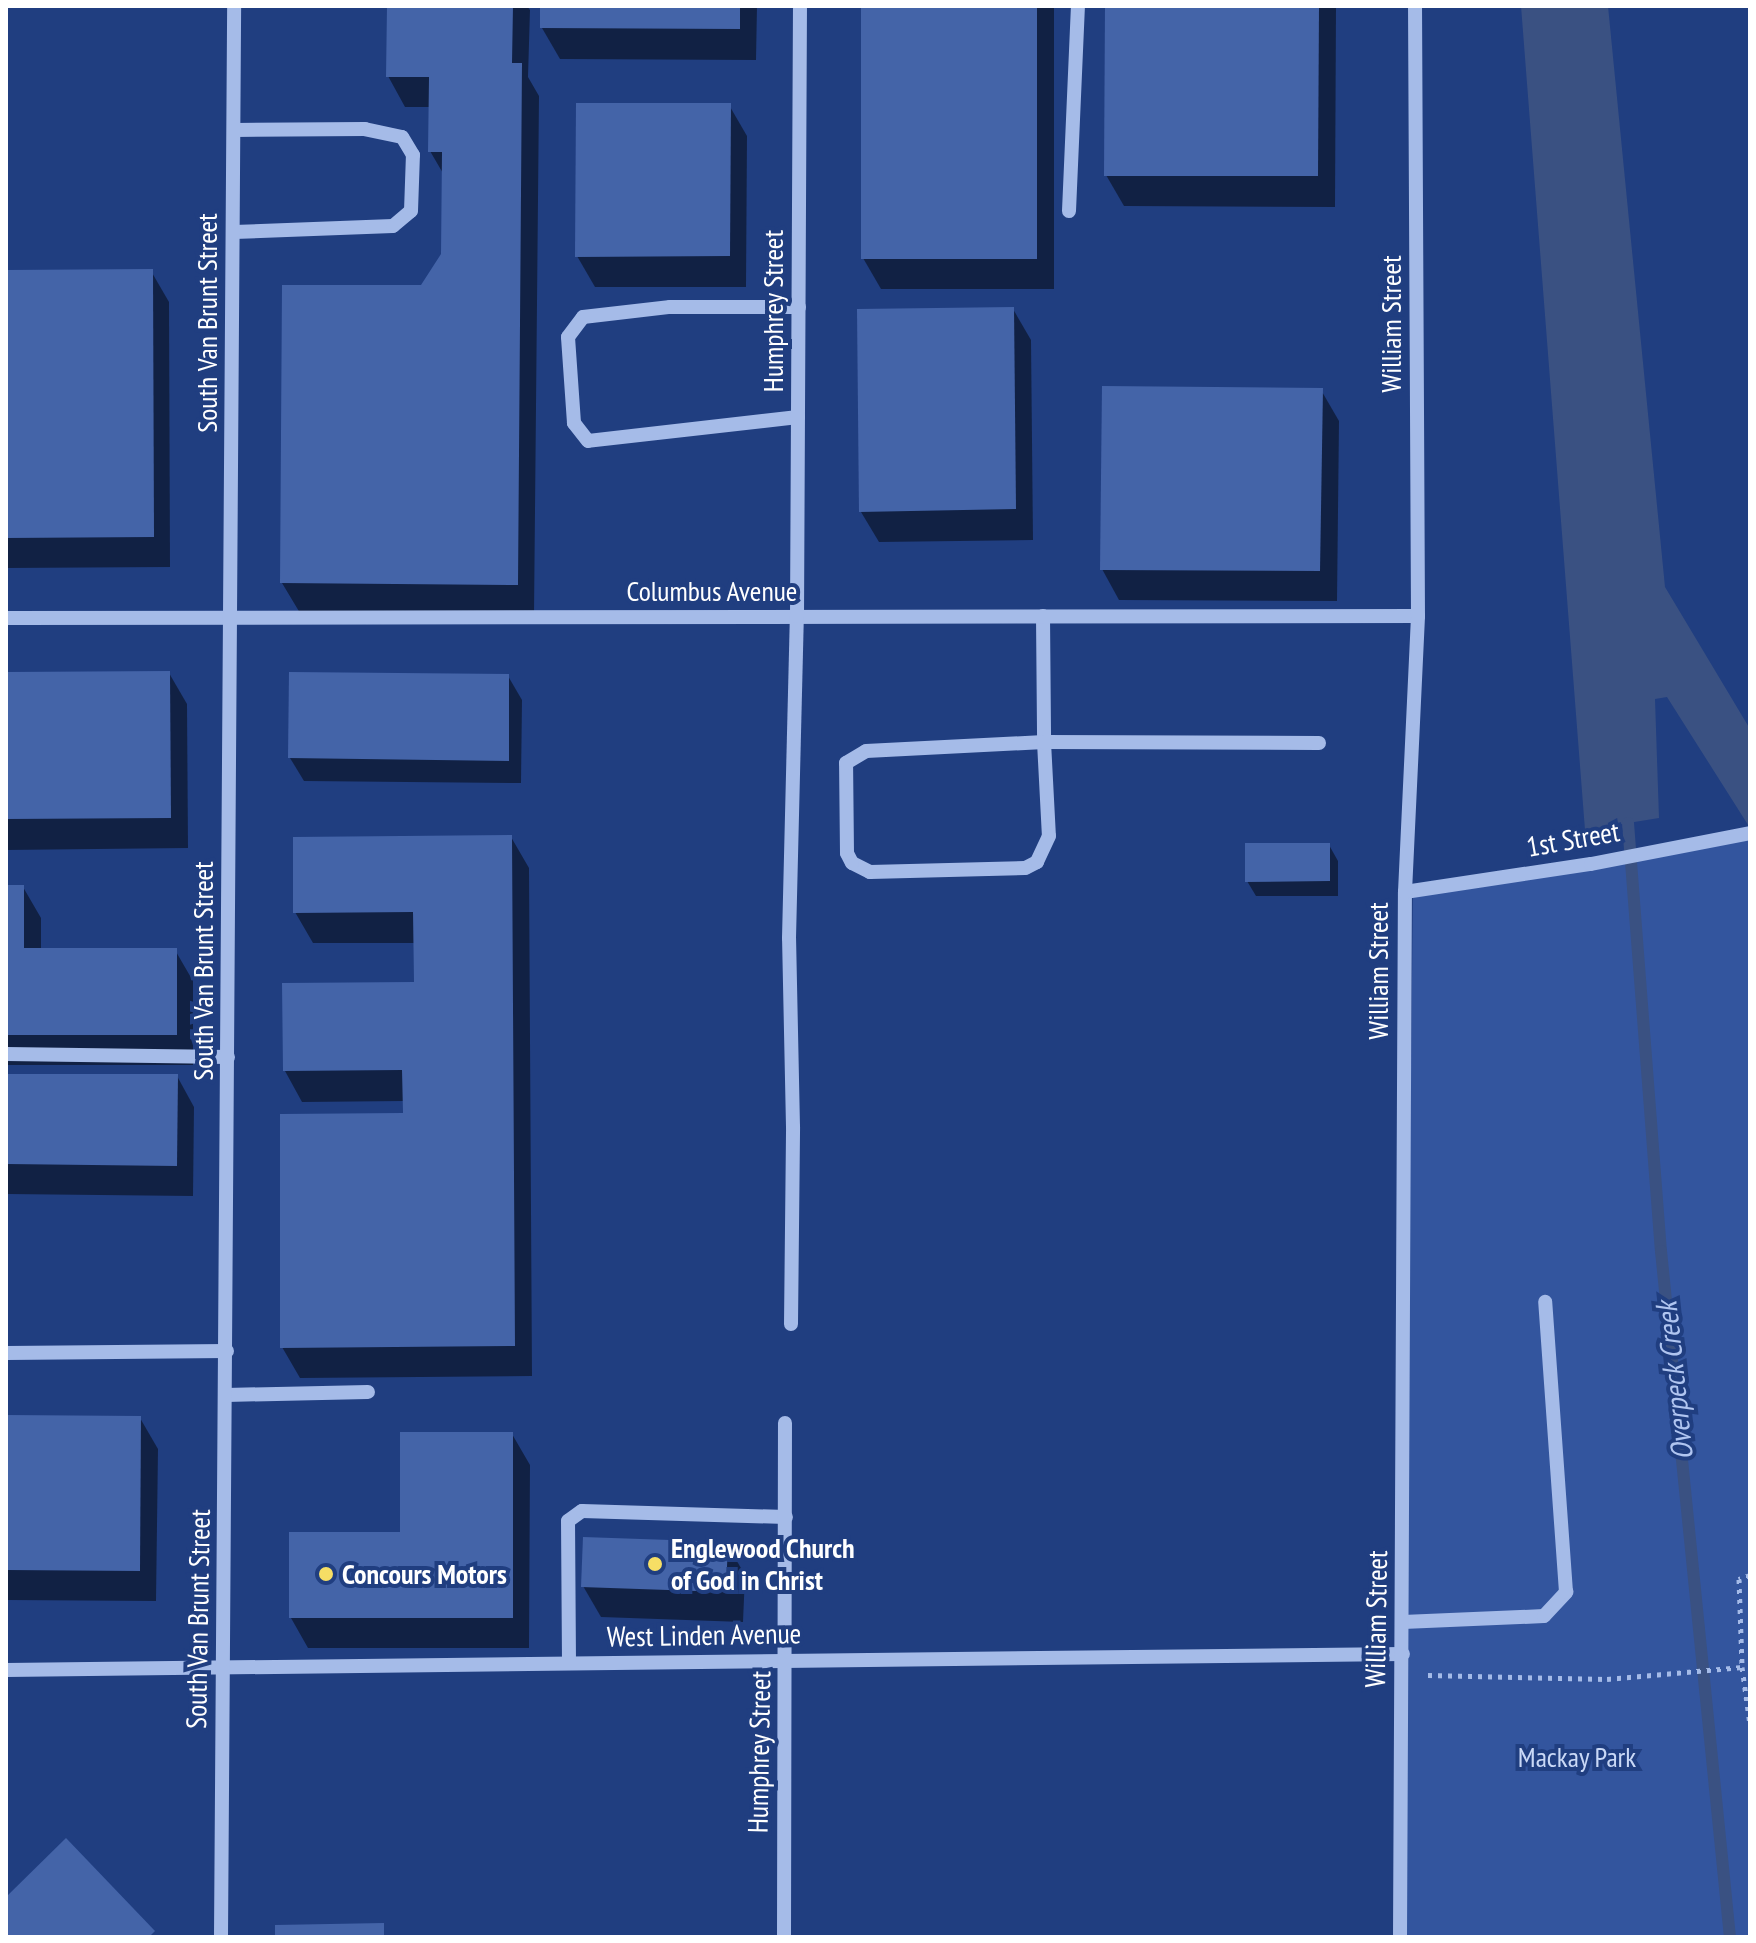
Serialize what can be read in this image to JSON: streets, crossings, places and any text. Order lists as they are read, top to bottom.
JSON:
{
  "streets": {
    "street": [
      "Humphrey Street",
      "South Van Brunt Street",
      "William Street",
      "Columbus Avenue",
      "1st Street",
      "West Linden Avenue"
    ]
  },
  "crossings": [
    ["Humphrey Street", "Columbus Avenue"],
    ["Humphrey Street", "West Linden Avenue"],
    ["South Van Brunt Street", "Columbus Avenue"],
    ["South Van Brunt Street", "West Linden Avenue"],
    ["William Street", "Columbus Avenue"],
    ["William Street", "1st Street"],
    ["William Street", "West Linden Avenue"]
  ],
  "water": ["Overpeck Creek"],
  "parks": ["Mackay Park"],
  "places": ["Englewood Church of God in Christ", "Concours Motors"]
}
